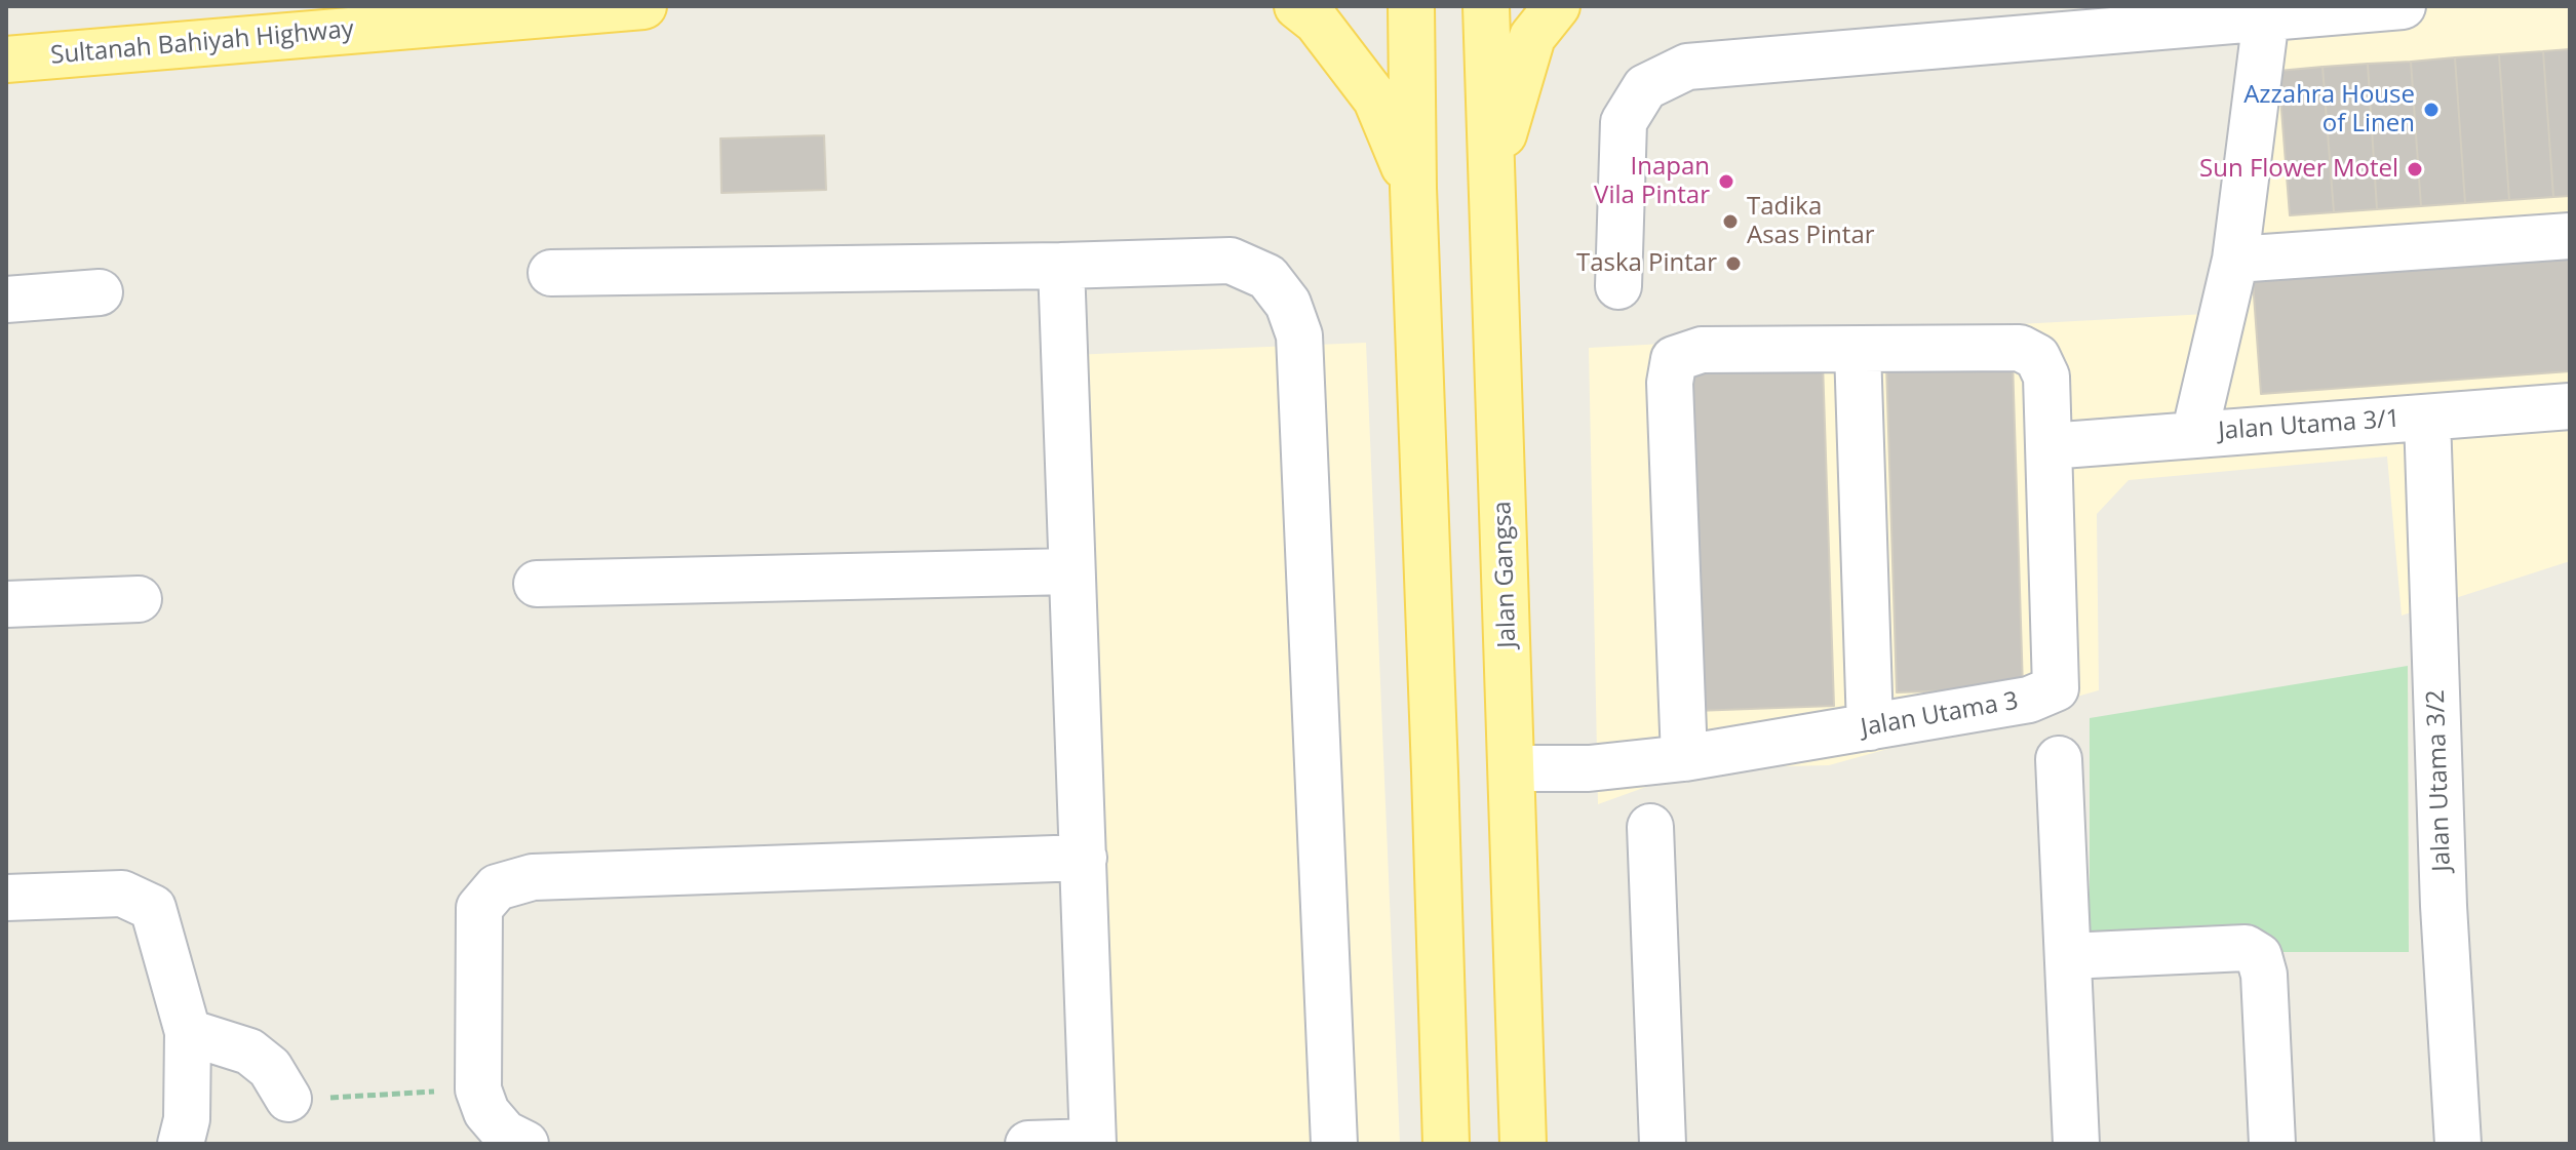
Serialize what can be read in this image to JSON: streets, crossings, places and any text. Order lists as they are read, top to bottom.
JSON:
{
  "streets": {
    "main road": ["Sultanah Bahiyah Highway", "Jalan Gangsa"],
    "street": ["Jalan Utama 3/1", "Jalan Utama 3", "Jalan Utama 3/2"]
  },
  "crossings": [
    ["Jalan Utama 3/1", "Jalan Utama 3"],
    ["Jalan Utama 3/1", "Jalan Utama 3/2"],
    ["Jalan Gangsa", "Jalan Utama 3"]
  ],
  "places": [
    "Azzahra House of Linen",
    "Sun Flower Motel",
    "Inapan Vila Pintar",
    "Tadika Asas Pintar",
    "Taska Pintar"
  ]
}
